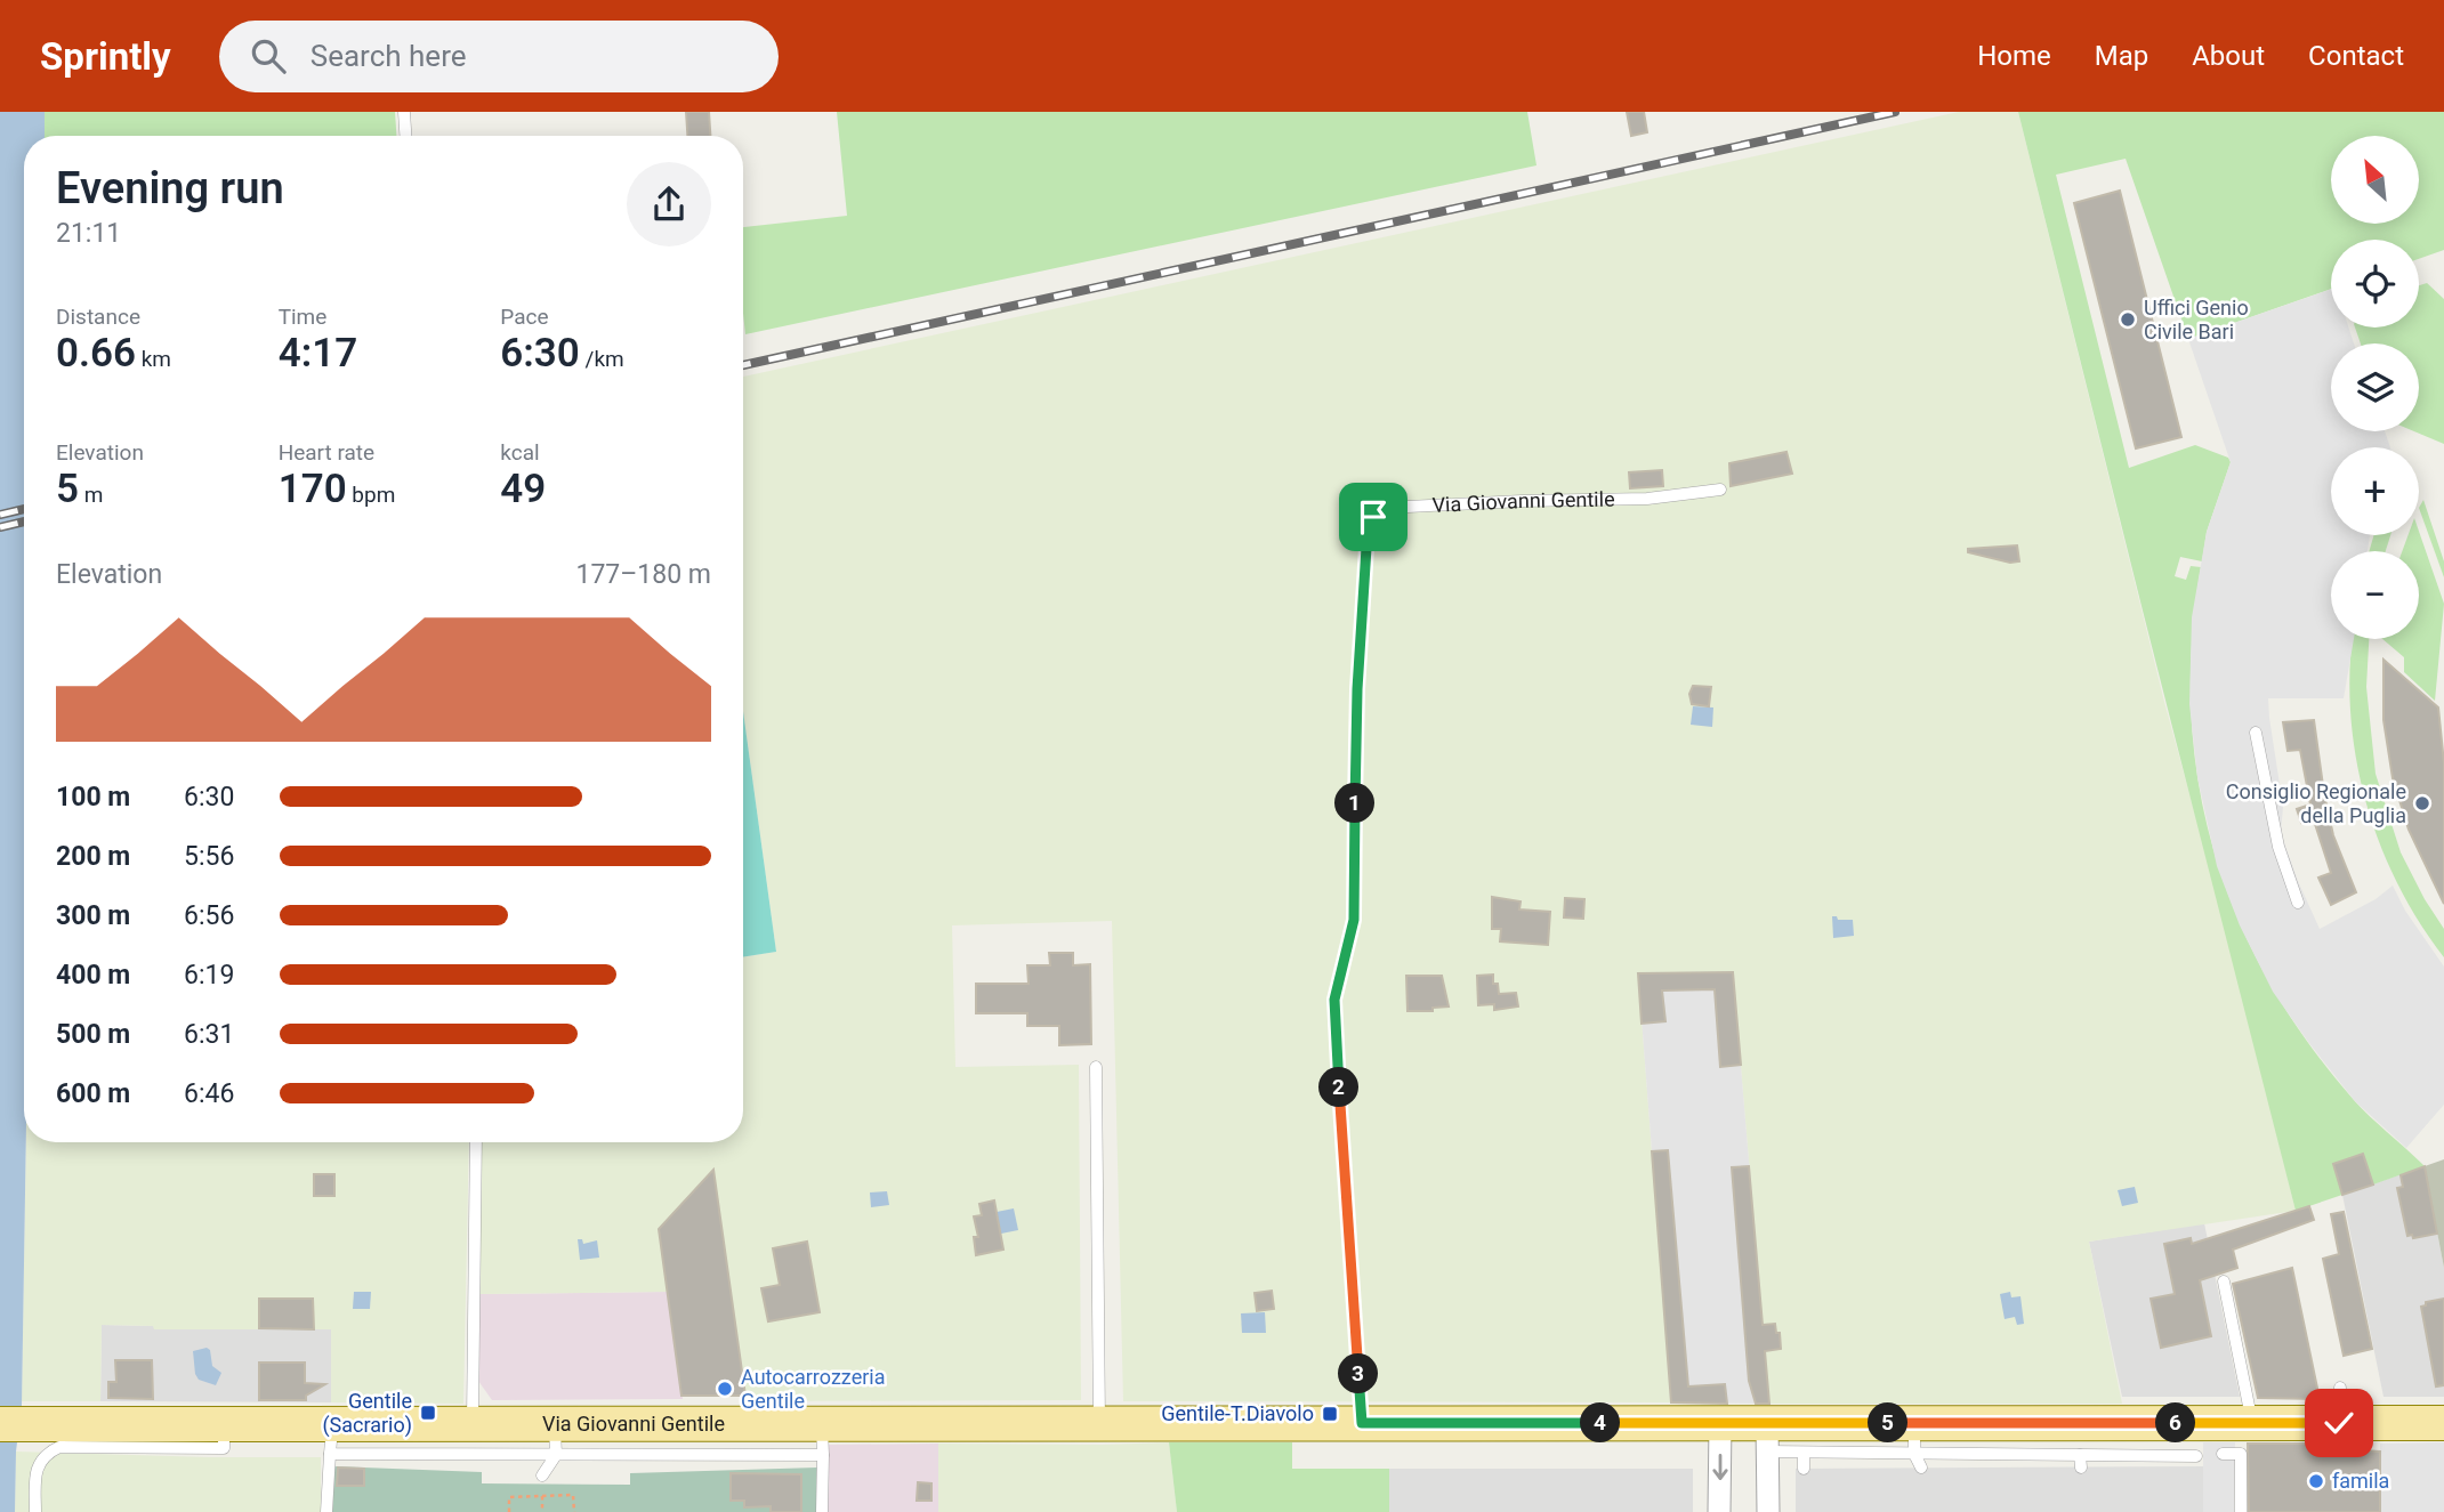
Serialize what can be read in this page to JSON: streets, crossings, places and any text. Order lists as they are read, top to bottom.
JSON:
{
  "streets": {
    "main road": ["Via Giovanni Gentile"]
  },
  "places": {
    "other": [
      "Uffici Genio Civile Bari",
      "Consiglio Regionale della Puglia",
      "Autocarrozzeria Gentile",
      "famila"
    ],
    "transit": ["Gentile (Sacrario)", "Gentile-T.Diavolo"]
  },
  "north": "top left",
  "page": {
    "header": "Sprintly",
    "search": "Search here",
    "nav": [
      "Home",
      "Map",
      "About",
      "Contact"
    ],
    "map_buttons": ["+", "−"],
    "heading": ["Evening run", "21:11"],
    "stats": [
      ["Distance", "0.66 km"],
      ["Time", "4:17"],
      ["Pace", "6:30 /km"],
      ["Elevation", "5 m"],
      ["Heart rate", "170 bpm"],
      ["kcal", "49"]
    ],
    "chart": ["Elevation", "177–180 m"],
    "list": [
      {
        "name": "100 m",
        "note": "6:30"
      },
      {
        "name": "200 m",
        "note": "5:56"
      },
      {
        "name": "300 m",
        "note": "6:56"
      },
      {
        "name": "400 m",
        "note": "6:19"
      },
      {
        "name": "500 m",
        "note": "6:31"
      },
      {
        "name": "600 m",
        "note": "6:46"
      }
    ],
    "pins": [
      "1",
      "2",
      "3",
      "4",
      "5",
      "6"
    ]
  }
}
